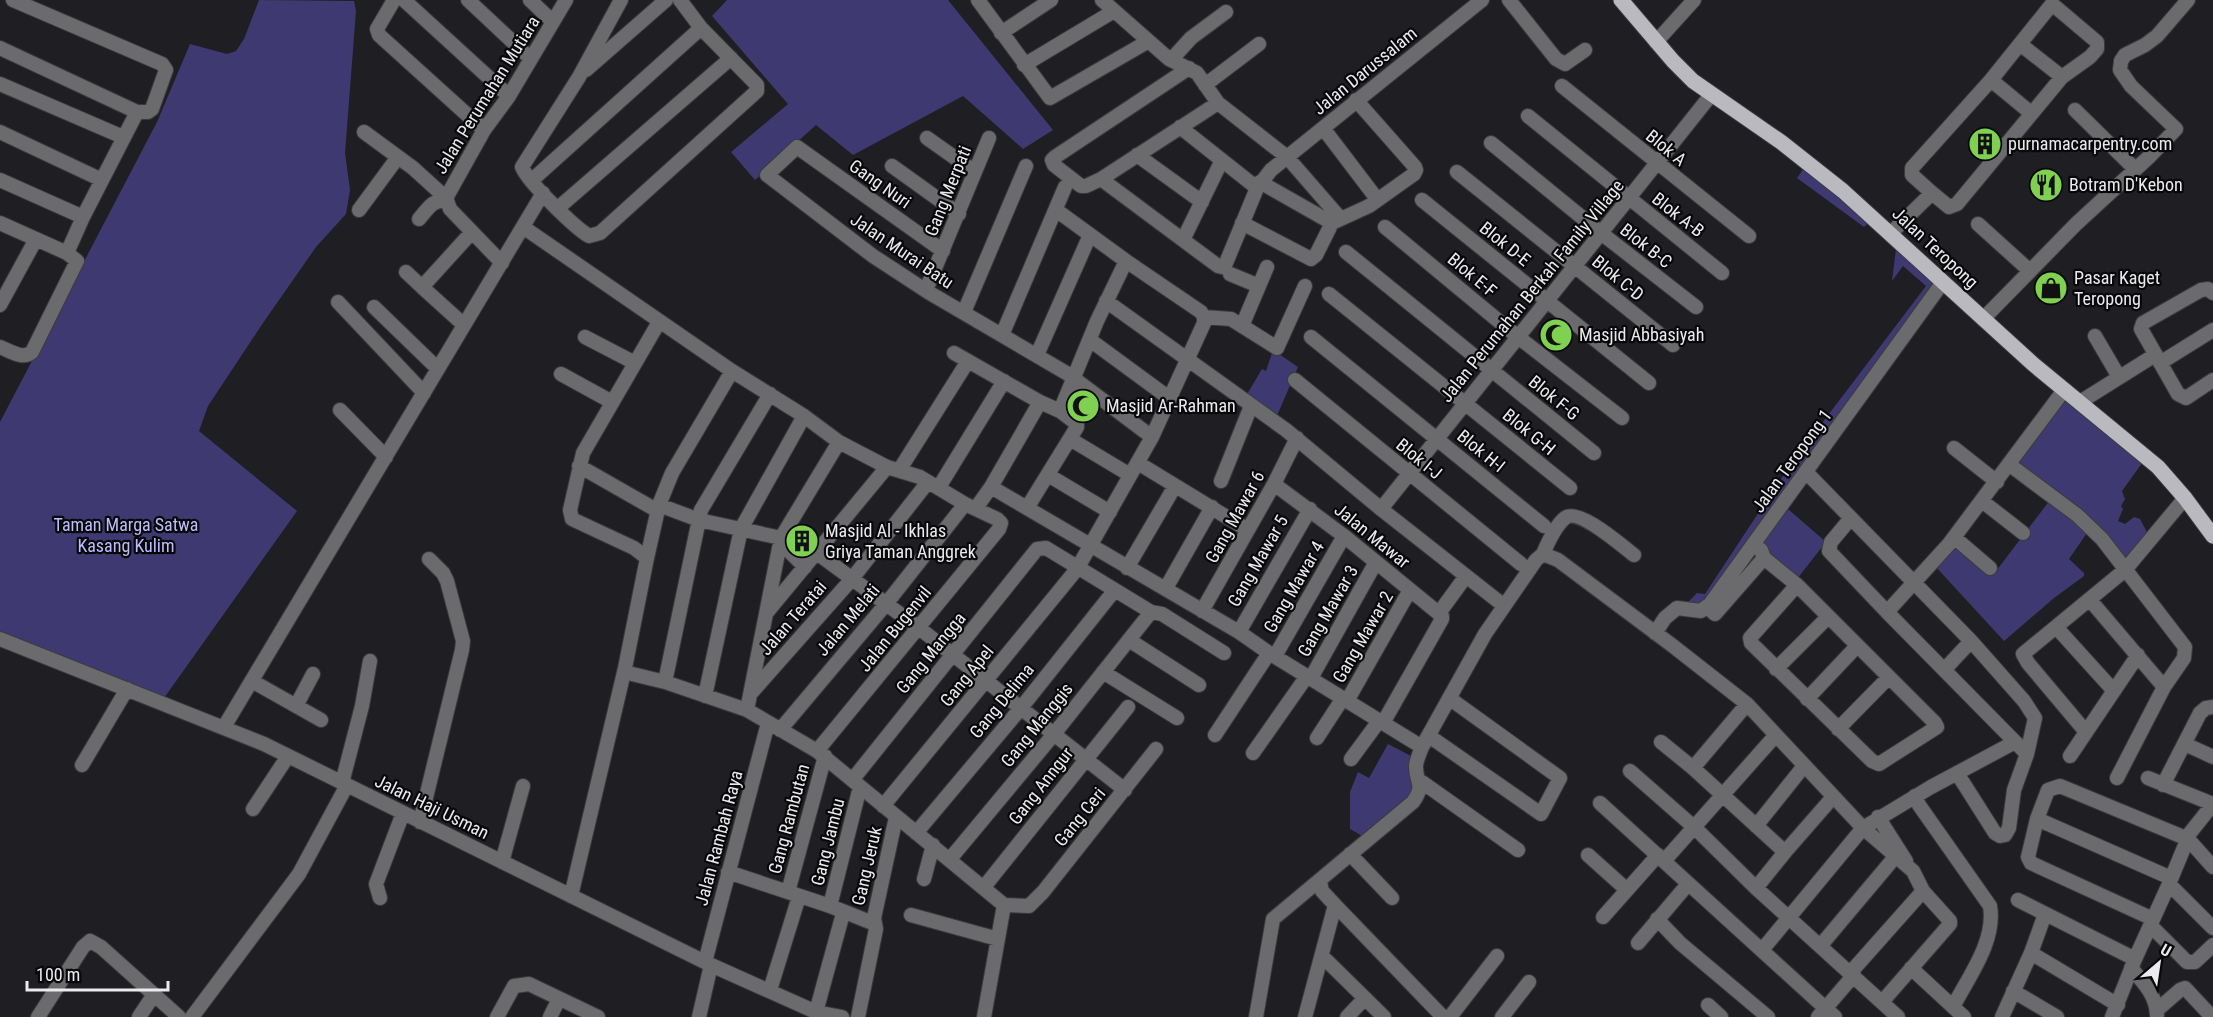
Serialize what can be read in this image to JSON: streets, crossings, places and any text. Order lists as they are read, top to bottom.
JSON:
{
  "streets": {
    "main road": ["Jalan Teropong"],
    "street": [
      "Jalan Darussalam",
      "Jalan Perumahan Mutiara",
      "Blok A",
      "Gang Nuri",
      "Gang Merpati",
      "Blok A-B",
      "Blok D-E",
      "Blok B-C",
      "Jalan Murai Batu",
      "Blok E-F",
      "Blok C-D",
      "Jalan Perumahan Berkah Family Village",
      "Blok F-G",
      "Blok G-H",
      "Blok H-I",
      "Blok I-J",
      "Jalan Teropong 1",
      "Gang Mawar 6",
      "Jalan Mawar",
      "Gang Mawar 5",
      "Gang Mawar 4",
      "Gang Mawar 3",
      "Jalan Teratai",
      "Jalan Melati",
      "Jalan Bugenvil",
      "Gang Mawar 2",
      "Gang Mangga",
      "Gang Apel",
      "Gang Delima",
      "Gang Manggis",
      "Gang Anngur",
      "Jalan Haji Usman",
      "Gang Ceri",
      "Gang Rambutan",
      "Jalan Rambah Raya",
      "Gang Jambu",
      "Gang Jeruk"
    ]
  },
  "crossings": [
    ["Blok A", "Jalan Perumahan Berkah Family Village"],
    ["Gang Nuri", "Gang Merpati"],
    ["Gang Nuri", "Jalan Murai Batu"],
    ["Gang Merpati", "Jalan Murai Batu"],
    ["Blok A-B", "Jalan Perumahan Berkah Family Village"],
    ["Blok D-E", "Jalan Perumahan Berkah Family Village"],
    ["Blok B-C", "Jalan Perumahan Berkah Family Village"],
    ["Jalan Teropong", "Jalan Perumahan Berkah Family Village"],
    ["Jalan Teropong", "Jalan Teropong 1"],
    ["Jalan Murai Batu", "Gang Apel"],
    ["Blok E-F", "Jalan Perumahan Berkah Family Village"],
    ["Blok C-D", "Jalan Perumahan Berkah Family Village"],
    ["Jalan Perumahan Berkah Family Village", "Blok F-G"],
    ["Jalan Perumahan Berkah Family Village", "Blok G-H"],
    ["Jalan Perumahan Berkah Family Village", "Blok H-I"],
    ["Jalan Perumahan Berkah Family Village", "Blok I-J"],
    ["Gang Mawar 6", "Jalan Mawar"],
    ["Jalan Mawar", "Gang Mawar 5"],
    ["Jalan Mawar", "Gang Mawar 4"],
    ["Jalan Mawar", "Gang Mawar 3"],
    ["Jalan Mawar", "Gang Mawar 2"],
    ["Jalan Melati", "Jalan Bugenvil"],
    ["Jalan Melati", "Jalan Rambah Raya"],
    ["Jalan Bugenvil", "Gang Rambutan"],
    ["Gang Mangga", "Gang Apel"],
    ["Gang Mangga", "Gang Jambu"],
    ["Jalan Haji Usman", "Gang Rambutan"],
    ["Jalan Haji Usman", "Jalan Rambah Raya"]
  ],
  "parks": ["Taman Marga Satwa Kasang Kulim"],
  "places": {
    "building": ["purnamacarpentry.com", "Masjid Al - Ikhlas Griya Taman Anggrek"],
    "restaurant": ["Botram D'Kebon"],
    "shop": ["Pasar Kaget Teropong"],
    "mosque": ["Masjid Abbasiyah", "Masjid Ar-Rahman"]
  },
  "scale_bar": "100 m",
  "north": "top right"
}
